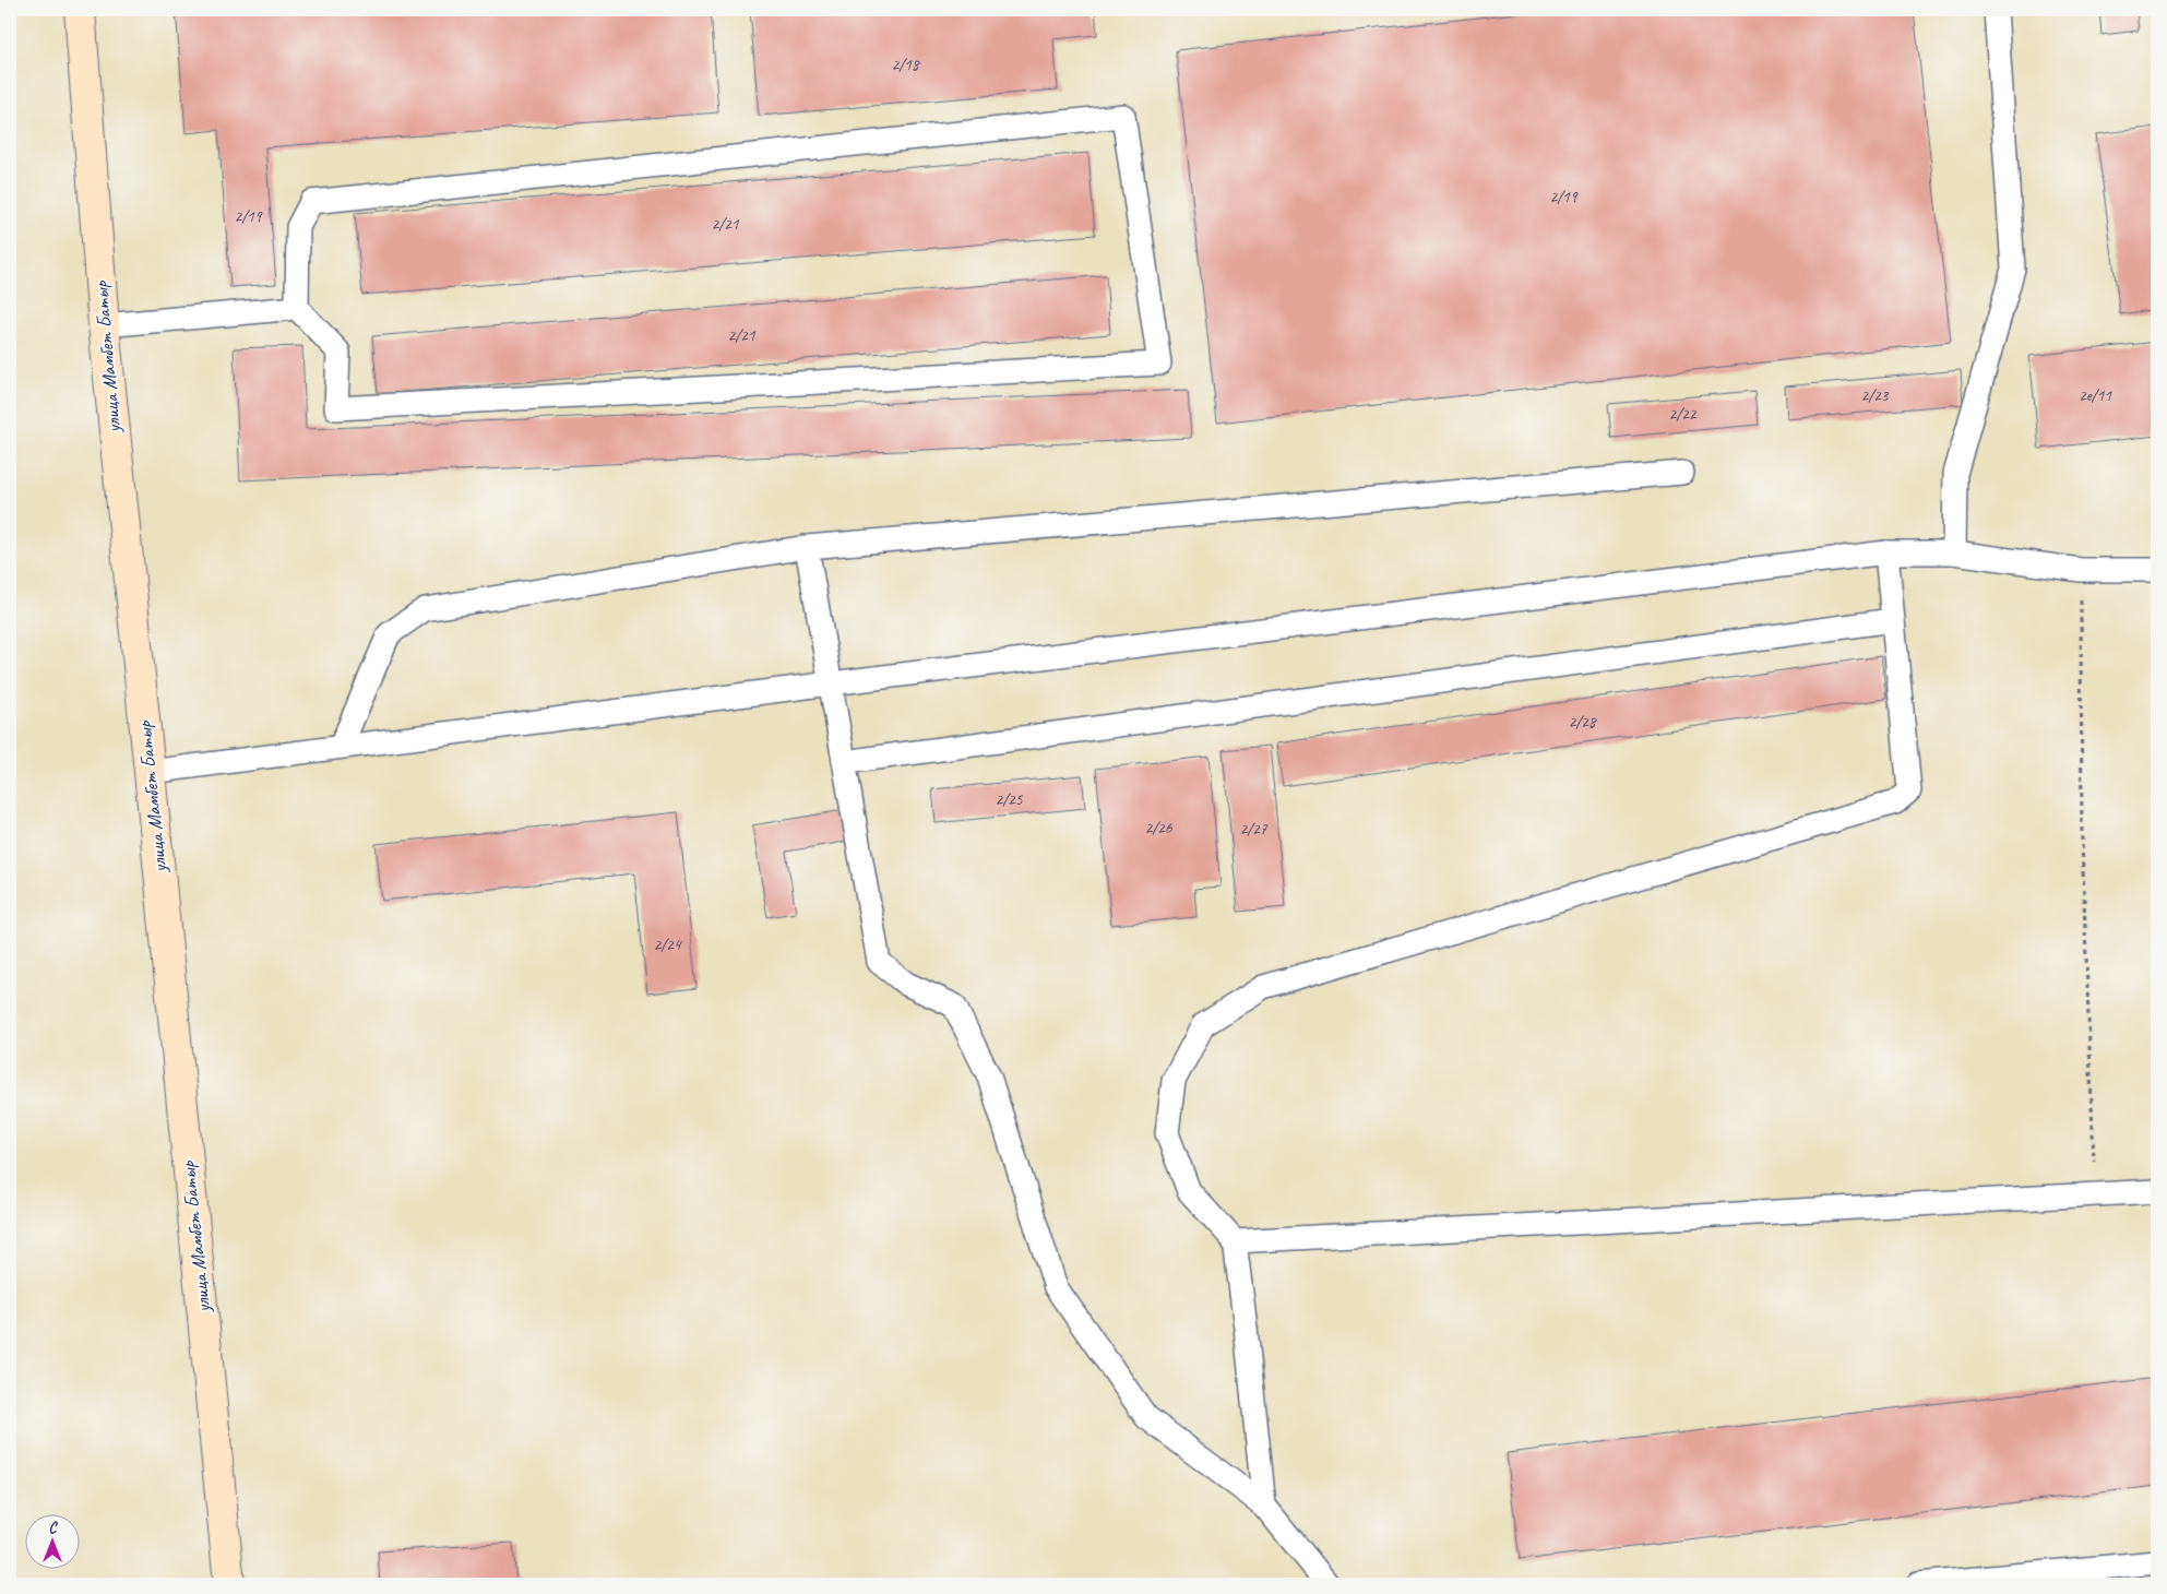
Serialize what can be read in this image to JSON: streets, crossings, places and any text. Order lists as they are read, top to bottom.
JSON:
{
  "streets": {
    "main road": ["улица Мамбет Батыр"]
  },
  "house_numbers": [
    "2/18",
    "2/19",
    "2/19",
    "2/21",
    "2/21",
    "2/23",
    "2е/11",
    "2/22",
    "2/28",
    "2/25",
    "2/26",
    "2/27",
    "2/24"
  ],
  "north": "top"
}
